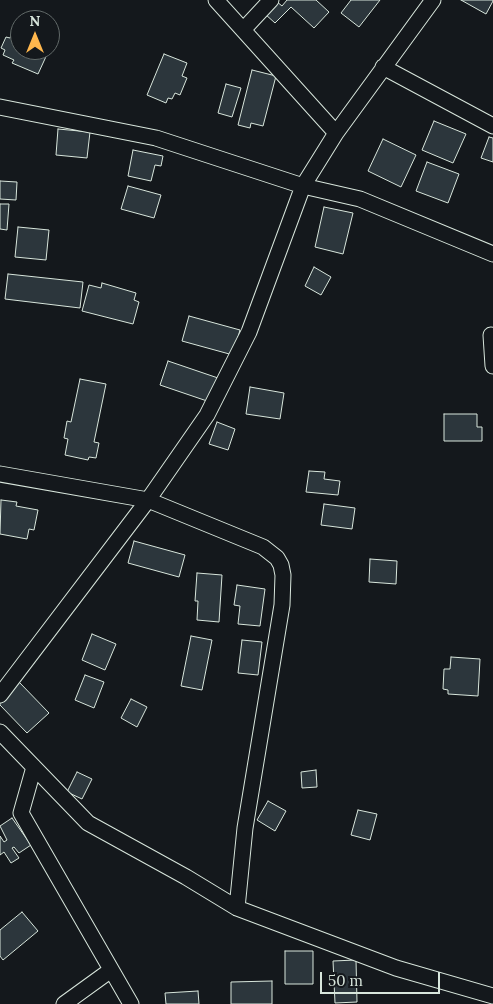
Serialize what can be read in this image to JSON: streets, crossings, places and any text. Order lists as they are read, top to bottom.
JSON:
{
  "scale_bar": "50 m",
  "north": "top"
}
